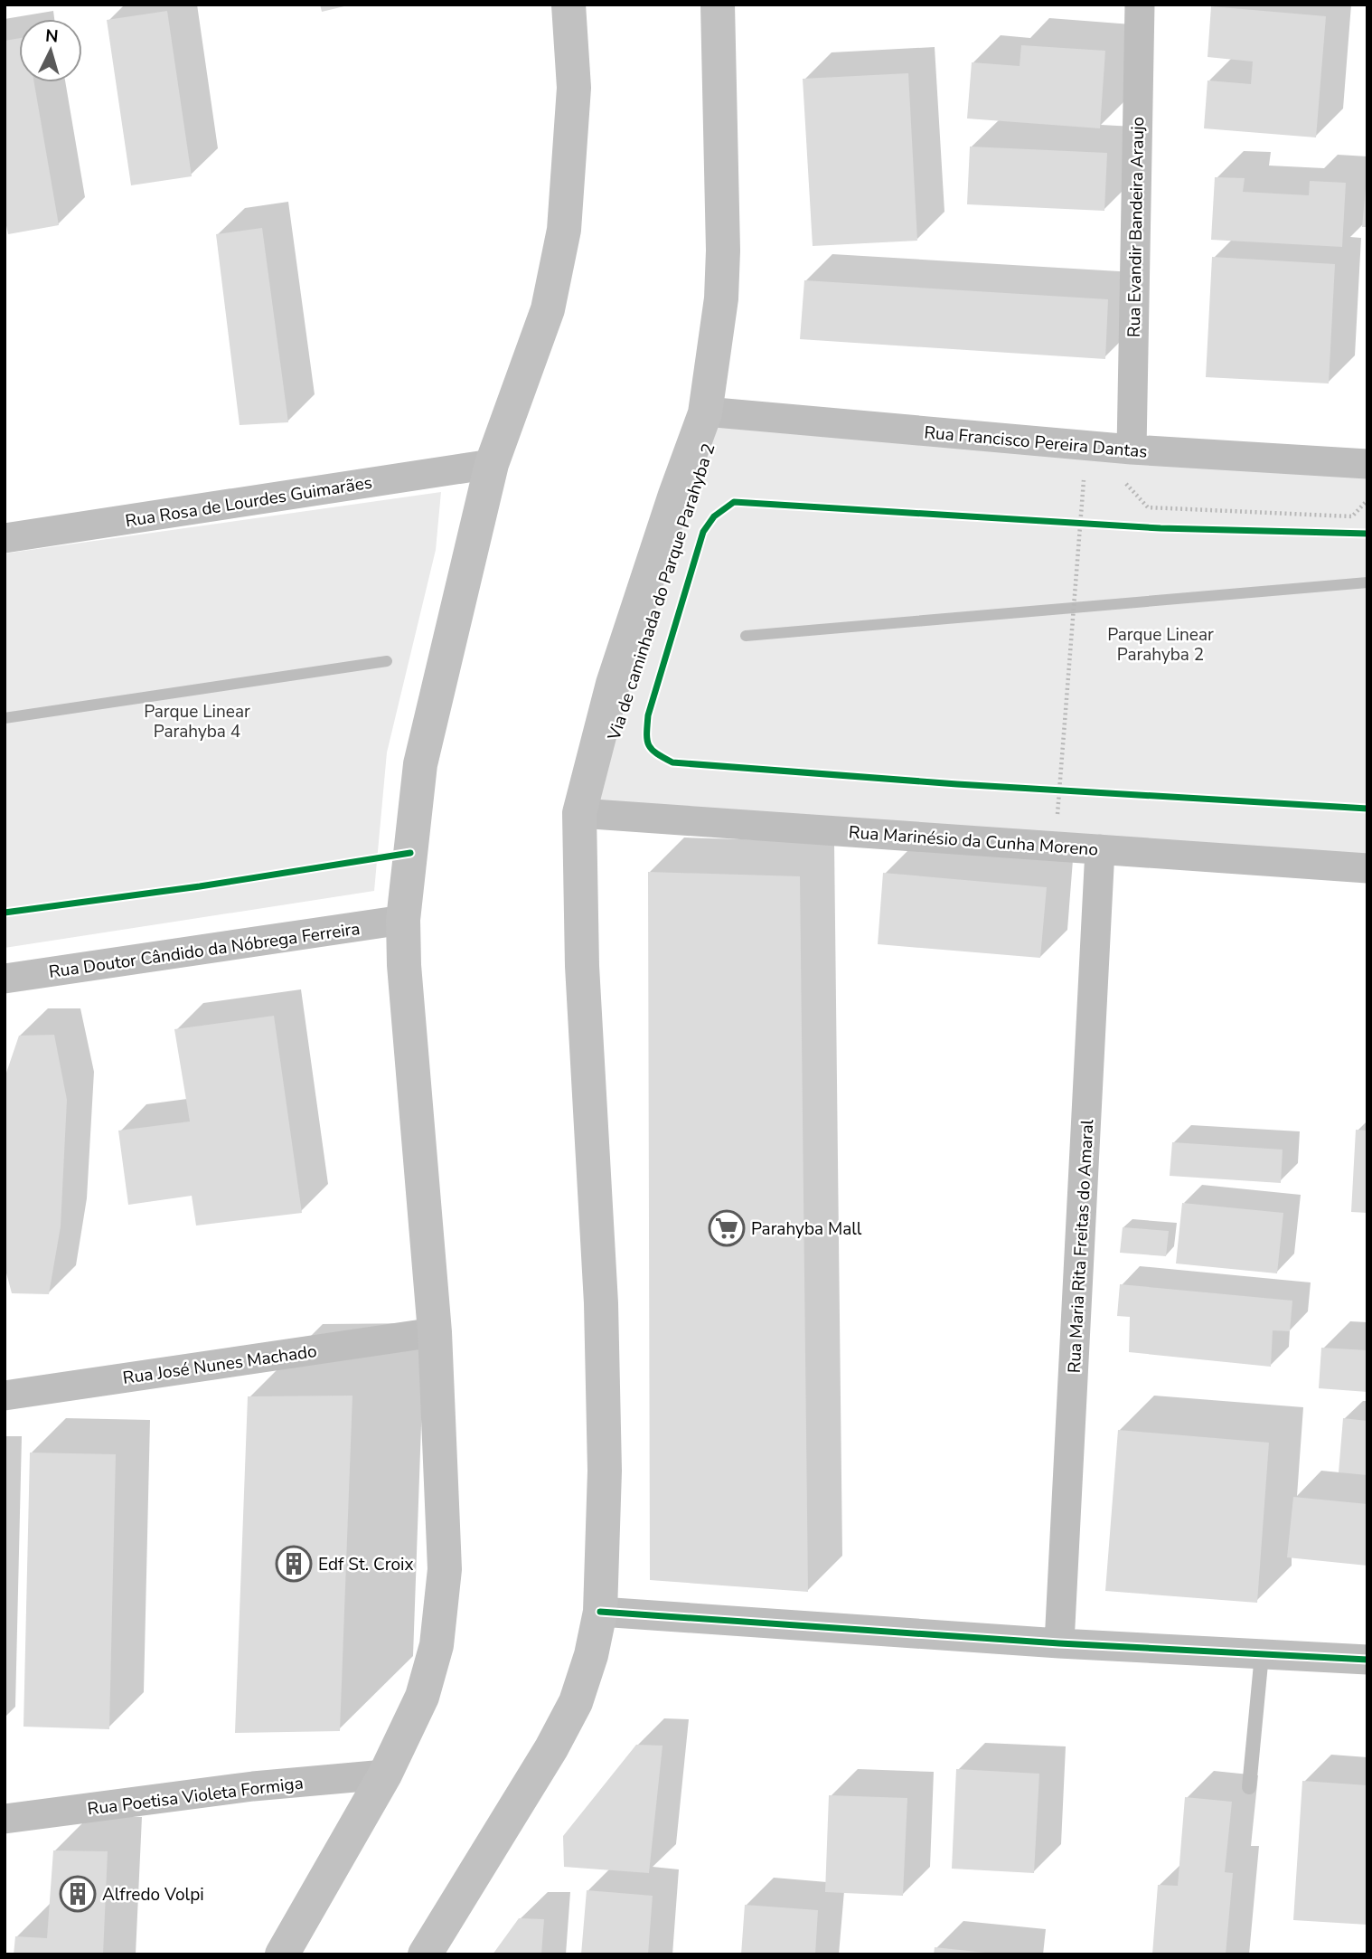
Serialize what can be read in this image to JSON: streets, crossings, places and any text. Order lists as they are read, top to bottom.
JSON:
{
  "streets": {
    "street": [
      "Rua Evandir Bandeira Araujo",
      "Rua Francisco Pereira Dantas",
      "Rua Rosa de Lourdes Guimarães",
      "Rua Marinésio da Cunha Moreno",
      "Rua Doutor Cândido da Nóbrega Ferreira",
      "Rua Maria Rita Freitas do Amaral",
      "Rua José Nunes Machado",
      "Rua Poetisa Violeta Formiga"
    ],
    "cycle path": ["Via de caminhada do Parque Parahyba 2"]
  },
  "crossings": [
    ["Rua Evandir Bandeira Araujo", "Rua Francisco Pereira Dantas"],
    ["Rua Marinésio da Cunha Moreno", "Rua Maria Rita Freitas do Amaral"]
  ],
  "parks": ["Parque Linear Parahyba 2", "Parque Linear Parahyba 4"],
  "places": {
    "supermarket": ["Parahyba Mall"],
    "building": ["Edf St. Croix", "Alfredo Volpi"]
  },
  "north": "top"
}
